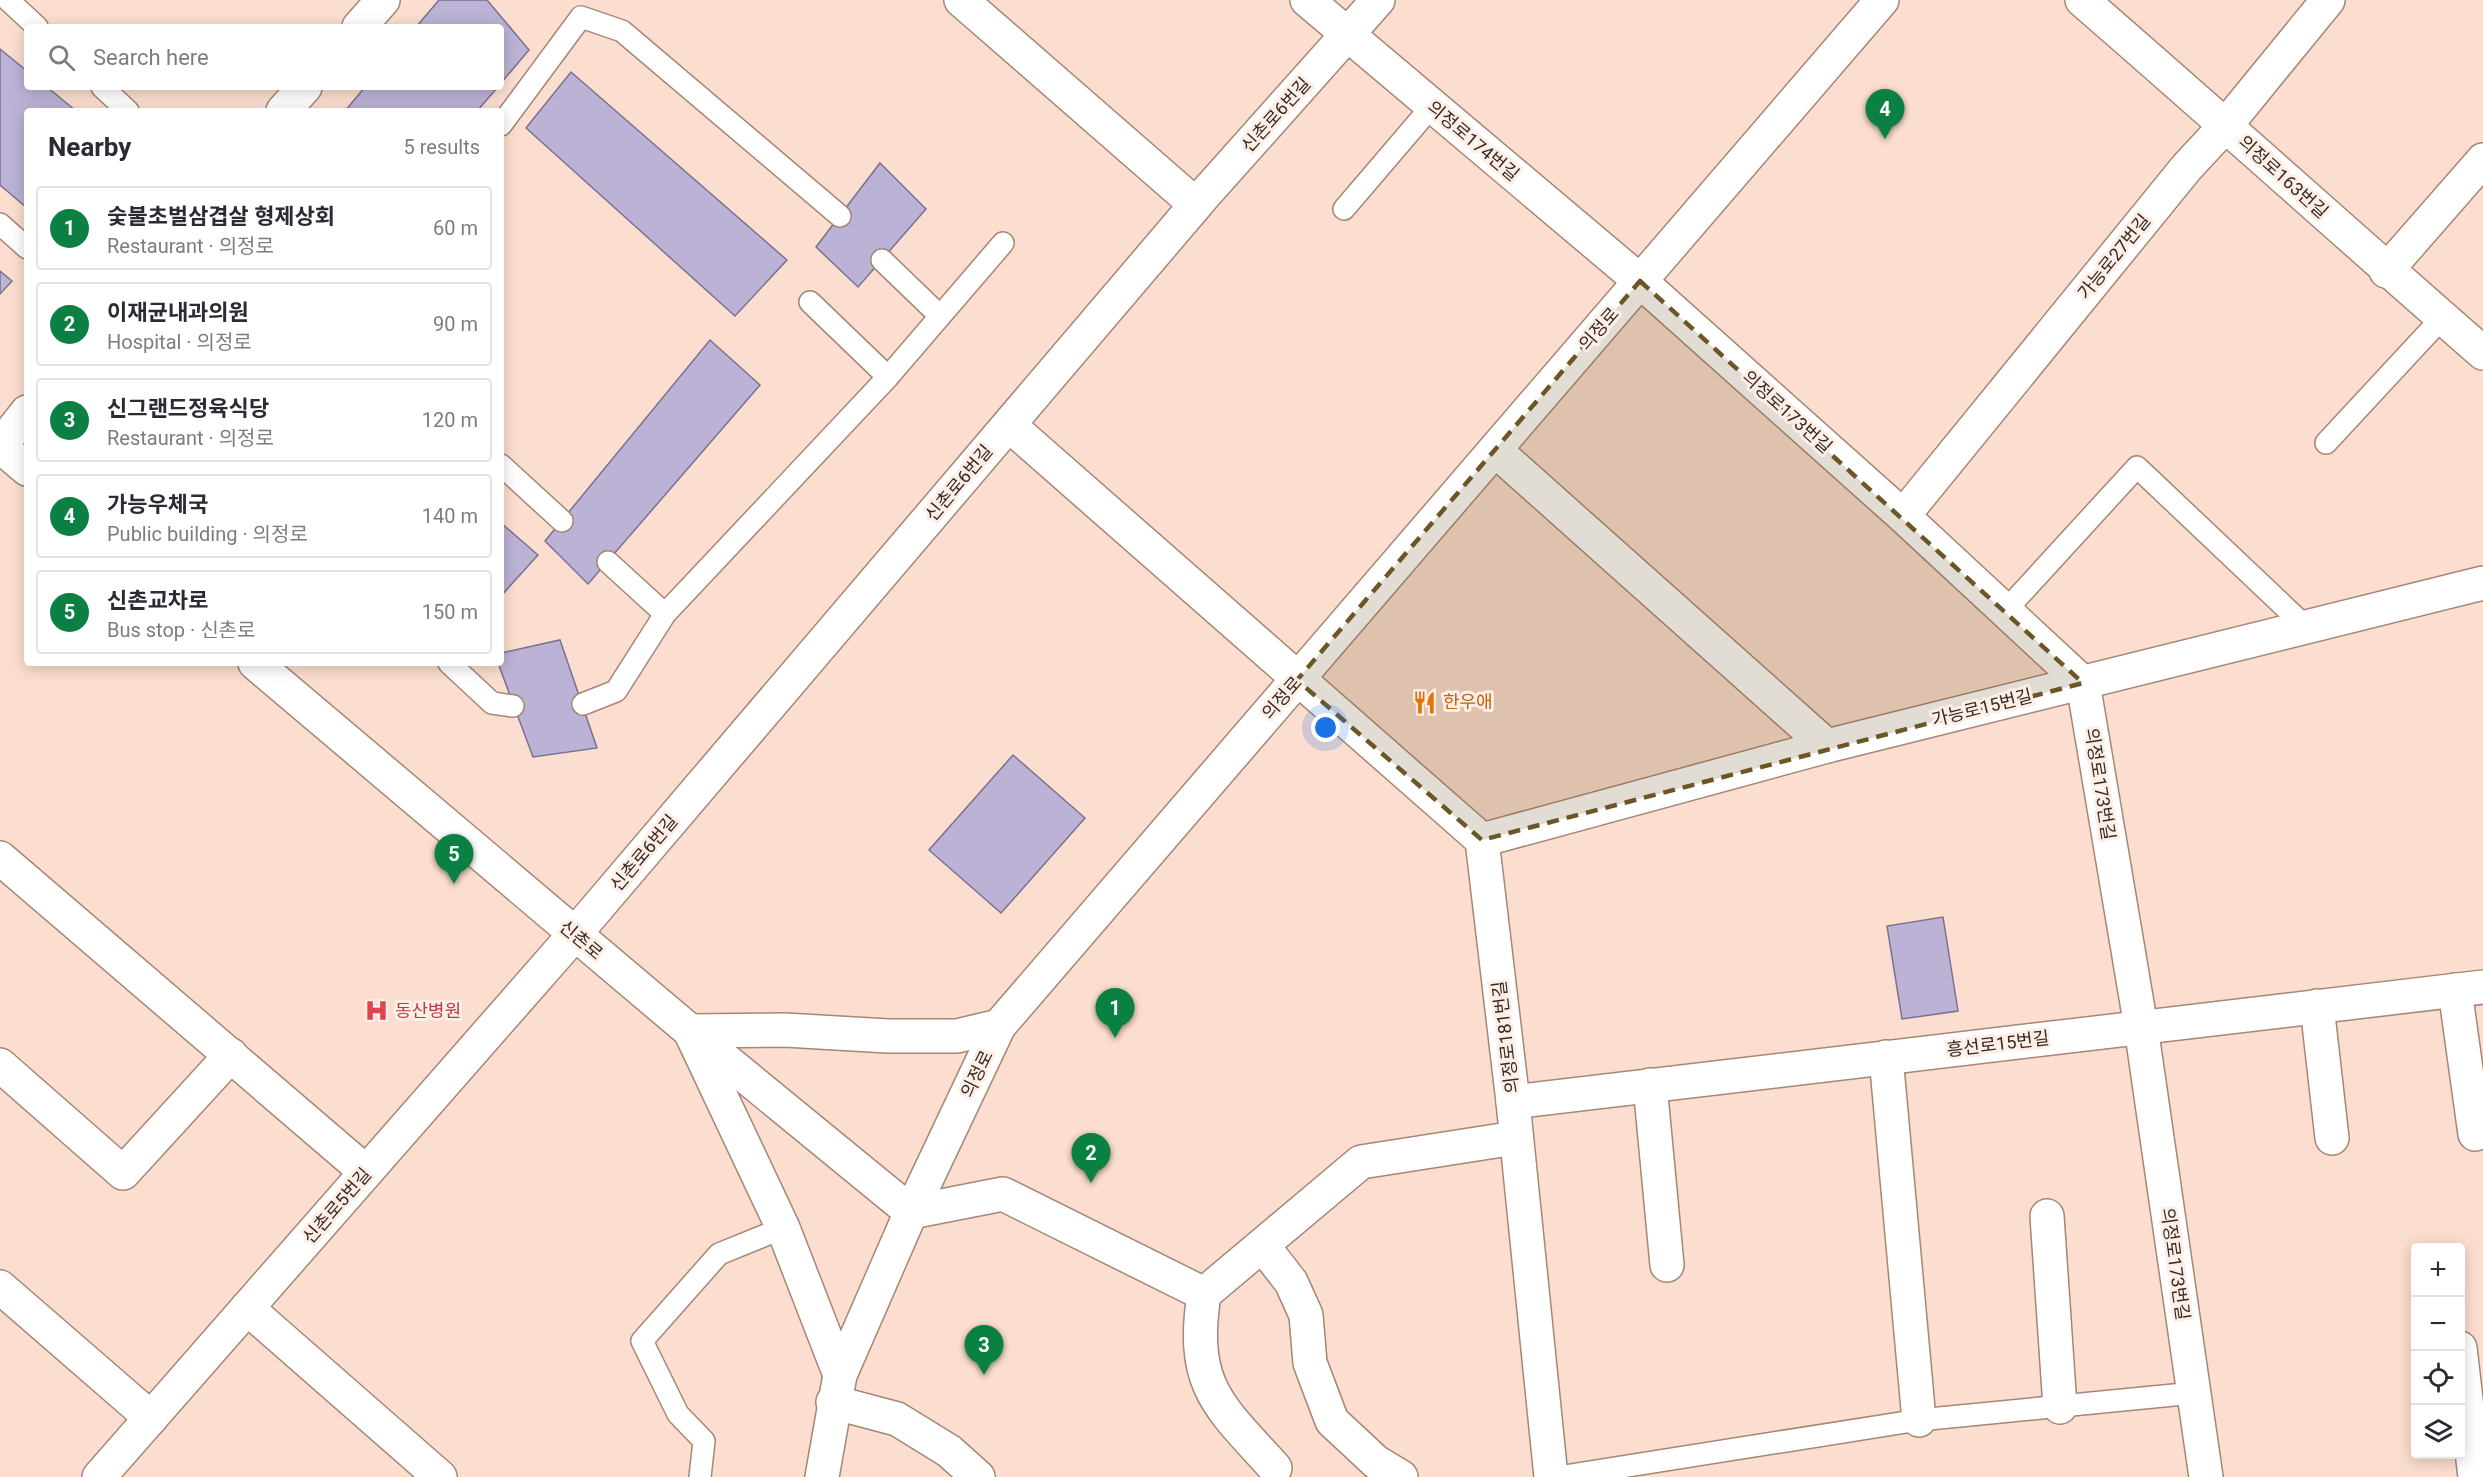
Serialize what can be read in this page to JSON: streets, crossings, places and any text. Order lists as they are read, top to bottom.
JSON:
{
  "streets": {
    "street": [
      "신촌로6번길",
      "의정로174번길",
      "의정로163번길",
      "가능로27번길",
      "의정로",
      "의정로173번길",
      "가능로15번길",
      "신촌로",
      "의정로181번길",
      "흥선로15번길",
      "신촌로5번길"
    ]
  },
  "crossings": [
    ["신촌로6번길", "의정로174번길"],
    ["신촌로6번길", "신촌로"],
    ["신촌로6번길", "신촌로5번길"],
    ["의정로174번길", "의정로"],
    ["의정로174번길", "의정로173번길"],
    ["의정로163번길", "가능로27번길"],
    ["가능로27번길", "의정로173번길"],
    ["의정로", "의정로173번길"],
    ["의정로", "신촌로"],
    ["의정로173번길", "가능로15번길"],
    ["의정로173번길", "흥선로15번길"],
    ["가능로15번길", "의정로181번길"],
    ["신촌로", "신촌로5번길"],
    ["의정로181번길", "흥선로15번길"]
  ],
  "places": {
    "restaurant": ["한우애"],
    "hospital": ["동산병원"]
  },
  "page": {
    "search": "Search here",
    "pins": [
      "4",
      "5",
      "1",
      "2",
      "3"
    ],
    "heading": ["Nearby", "5 results"],
    "list": [
      {
        "mark": "1",
        "name": "숯불초벌삼겹살 형제상회",
        "note": "Restaurant · 의정로",
        "value": "60 m"
      },
      {
        "mark": "2",
        "name": "이재균내과의원",
        "note": "Hospital · 의정로",
        "value": "90 m"
      },
      {
        "mark": "3",
        "name": "신그랜드정육식당",
        "note": "Restaurant · 의정로",
        "value": "120 m"
      },
      {
        "mark": "4",
        "name": "가능우체국",
        "note": "Public building · 의정로",
        "value": "140 m"
      },
      {
        "mark": "5",
        "name": "신촌교차로",
        "note": "Bus stop · 신촌로",
        "value": "150 m"
      }
    ],
    "map_buttons": ["+", "−"]
  }
}
